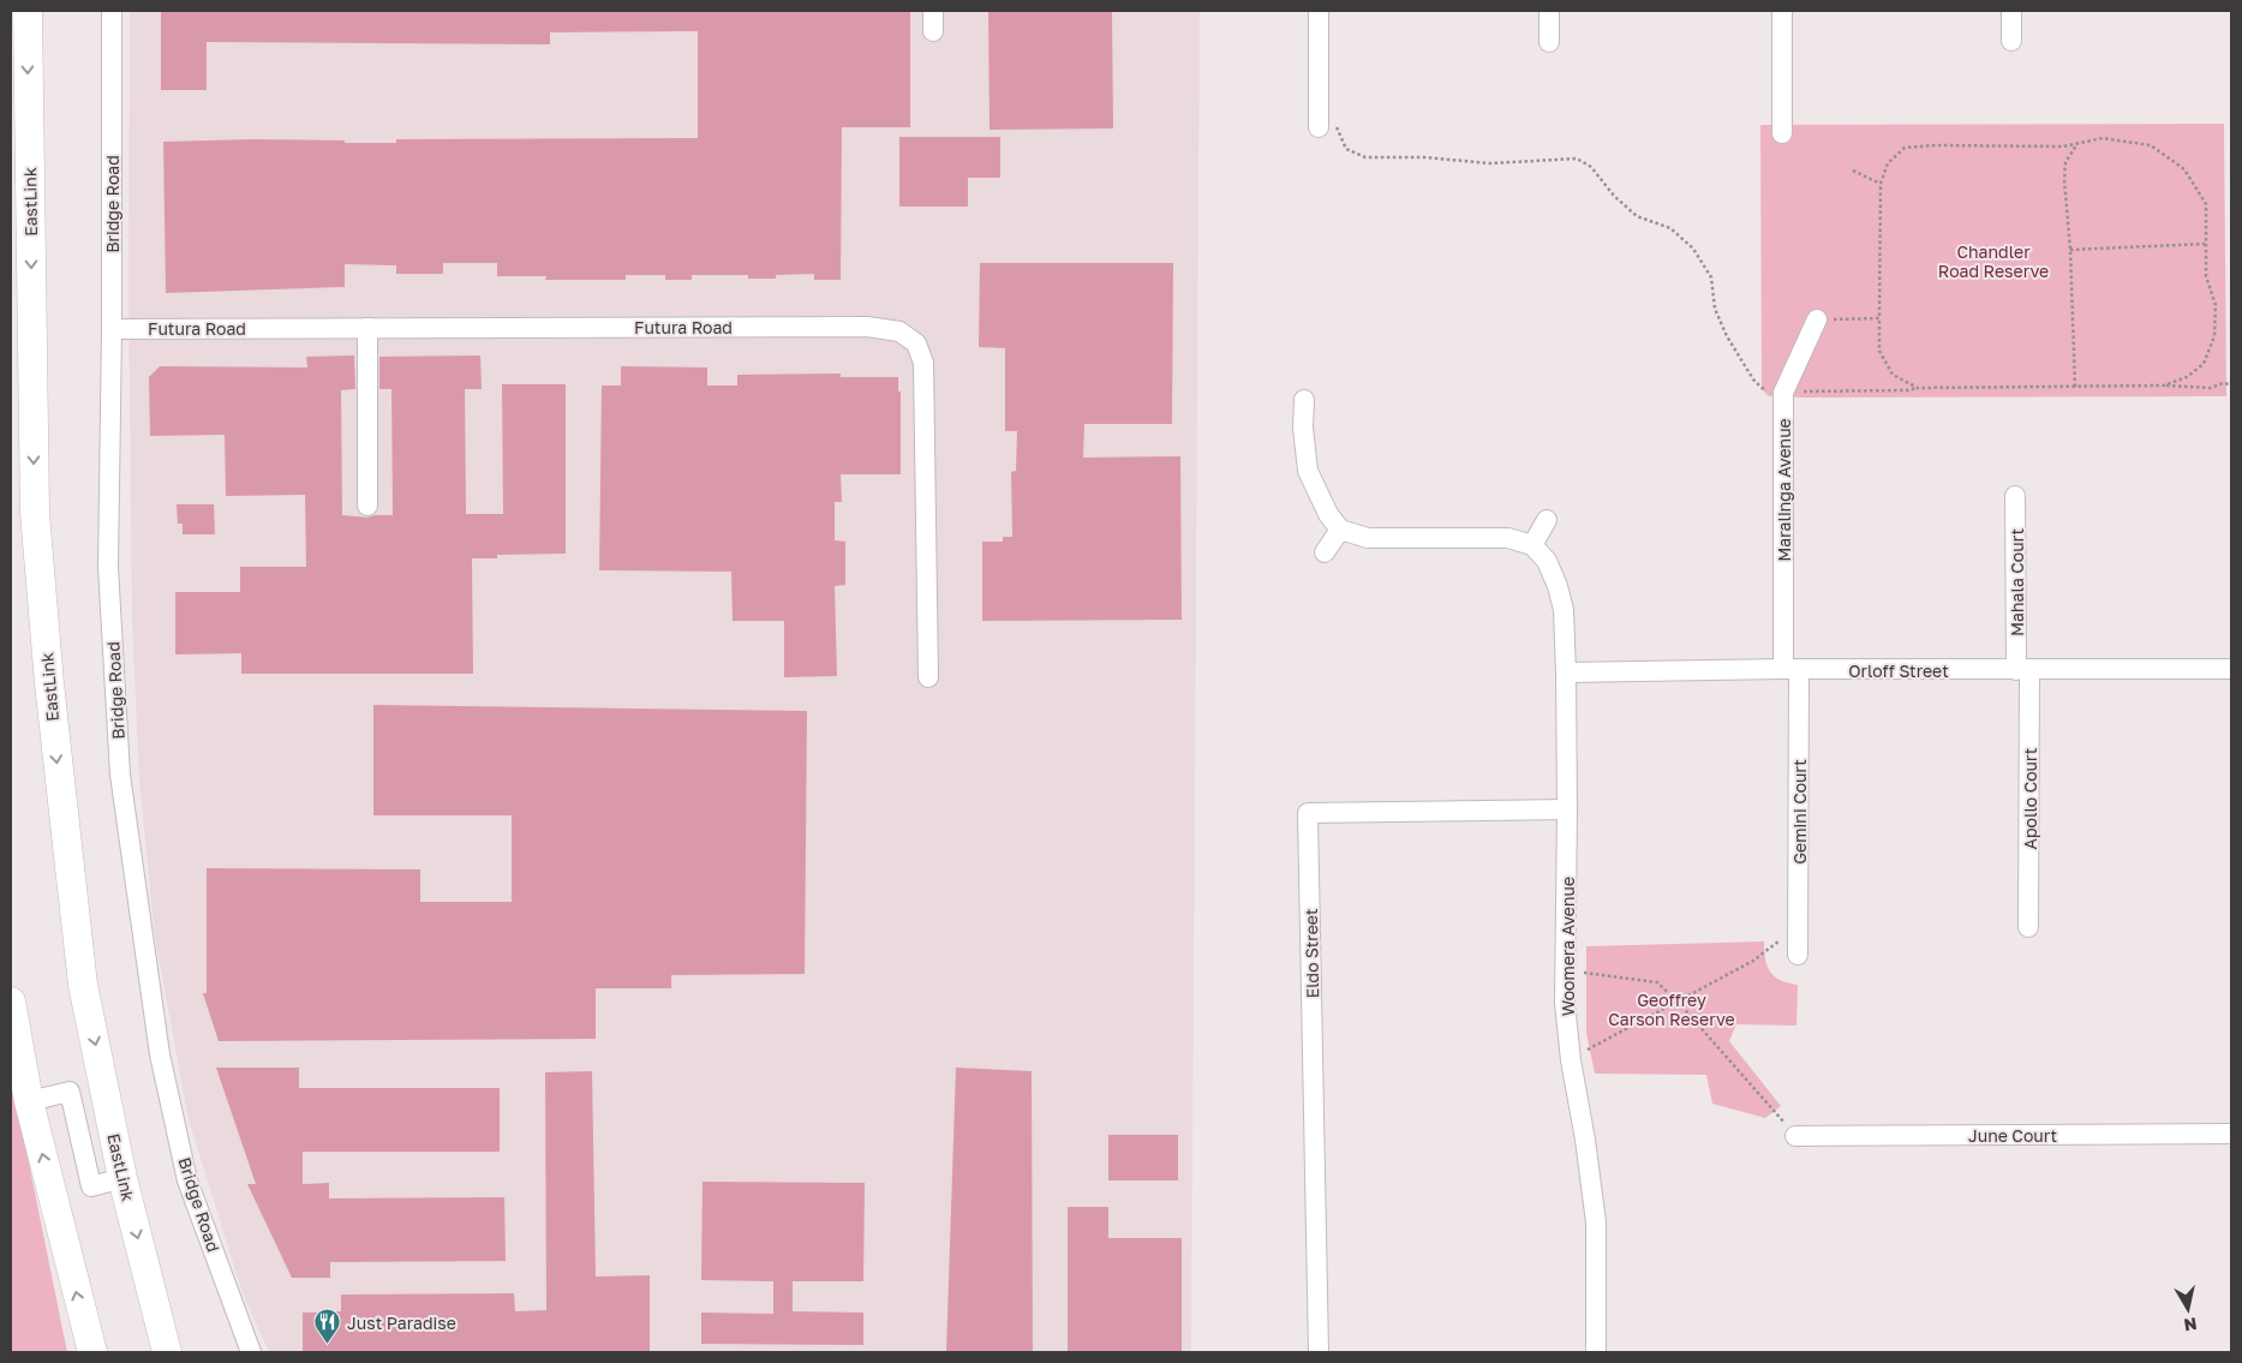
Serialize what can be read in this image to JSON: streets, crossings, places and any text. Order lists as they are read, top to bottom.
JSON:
{
  "streets": {
    "highway": ["EastLink"],
    "street": [
      "Bridge Road",
      "Futura Road",
      "Maralinga Avenue",
      "Mahala Court",
      "Orloff Street",
      "Apollo Court",
      "Gemini Court",
      "Woomera Avenue",
      "Eldo Street",
      "June Court"
    ]
  },
  "crossings": [
    ["Bridge Road", "Futura Road"],
    ["Maralinga Avenue", "Orloff Street"],
    ["Maralinga Avenue", "Gemini Court"],
    ["Mahala Court", "Orloff Street"],
    ["Mahala Court", "Apollo Court"],
    ["Orloff Street", "Apollo Court"],
    ["Orloff Street", "Gemini Court"],
    ["Orloff Street", "Woomera Avenue"],
    ["Woomera Avenue", "Eldo Street"]
  ],
  "one_way": ["EastLink"],
  "parks": ["Chandler Road Reserve", "Geoffrey Carson Reserve"],
  "places": {
    "restaurant": ["Just Paradise"]
  },
  "north": "bottom"
}
